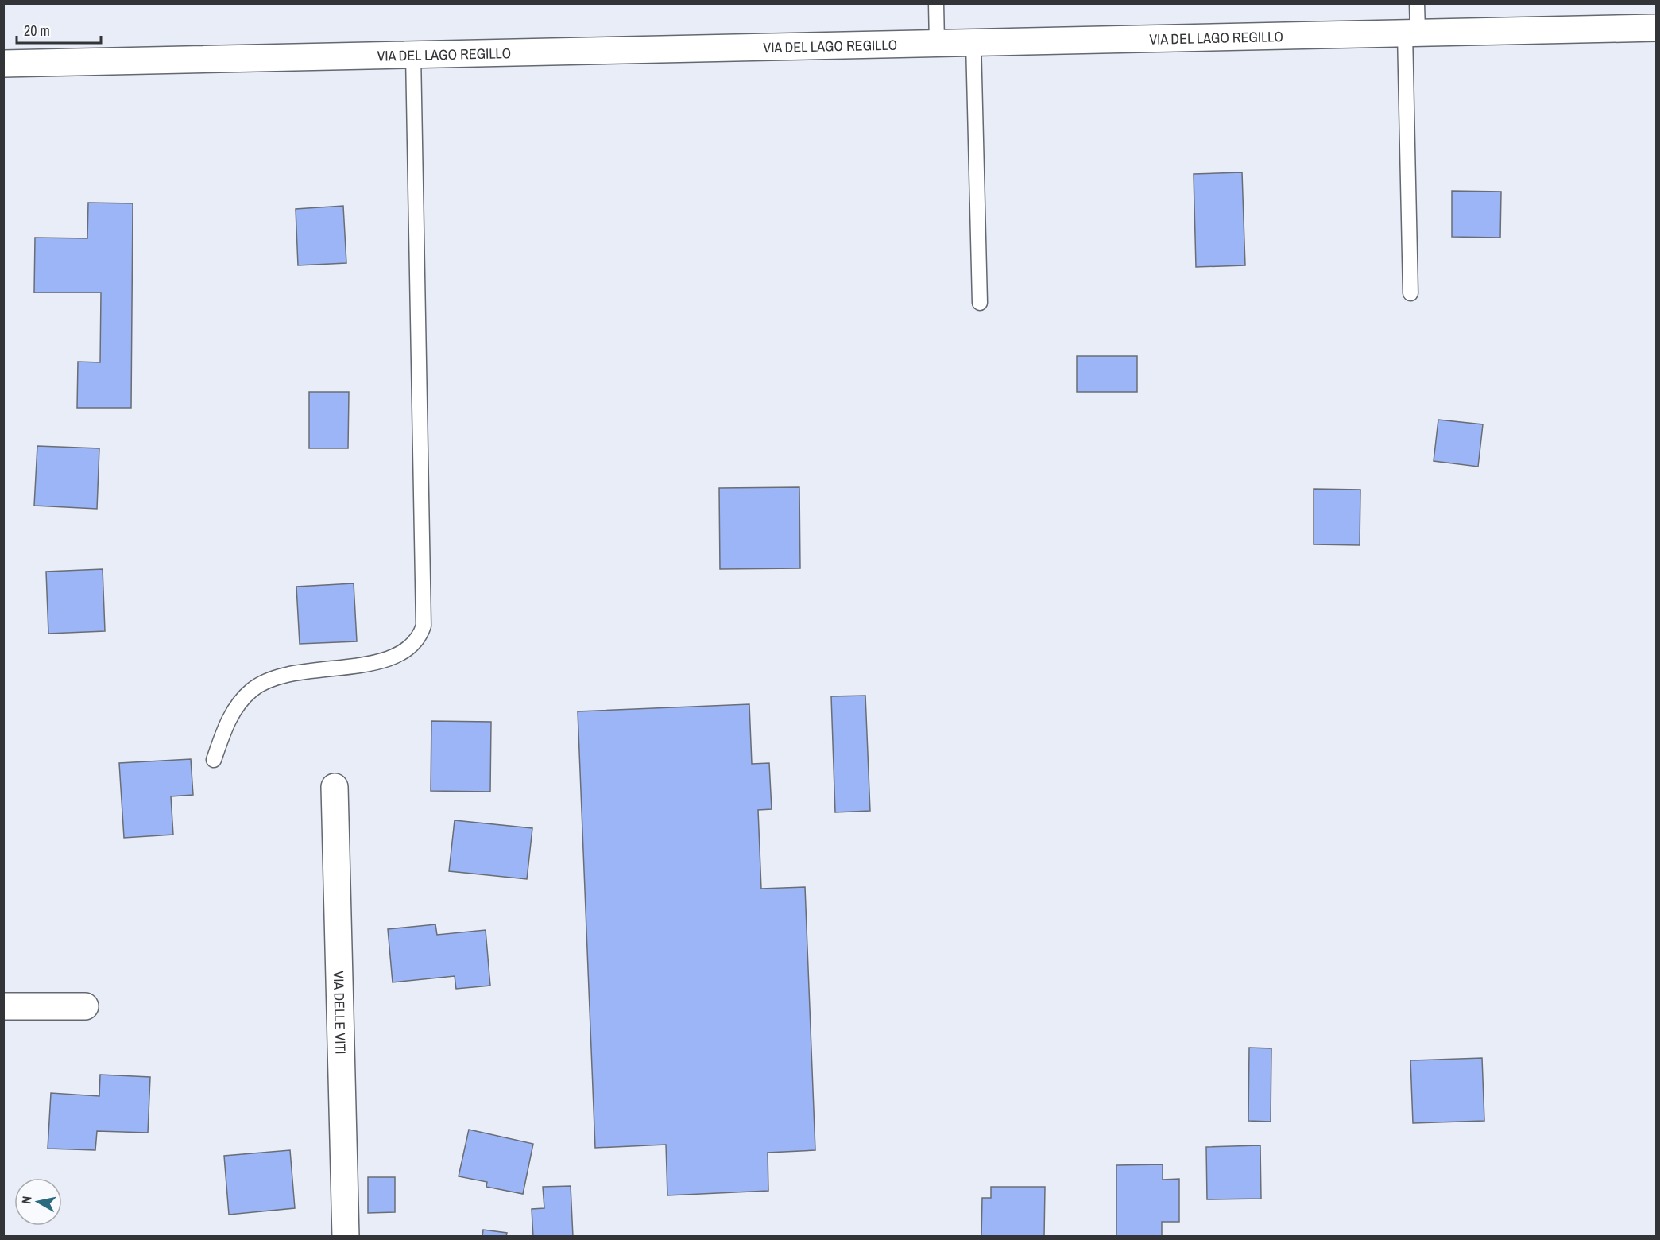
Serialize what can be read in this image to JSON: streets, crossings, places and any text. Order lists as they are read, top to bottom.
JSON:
{
  "streets": {
    "street": ["VIA DEL LAGO REGILLO", "VIA DELLE VITI"]
  },
  "scale_bar": "20 m",
  "north": "left"
}
